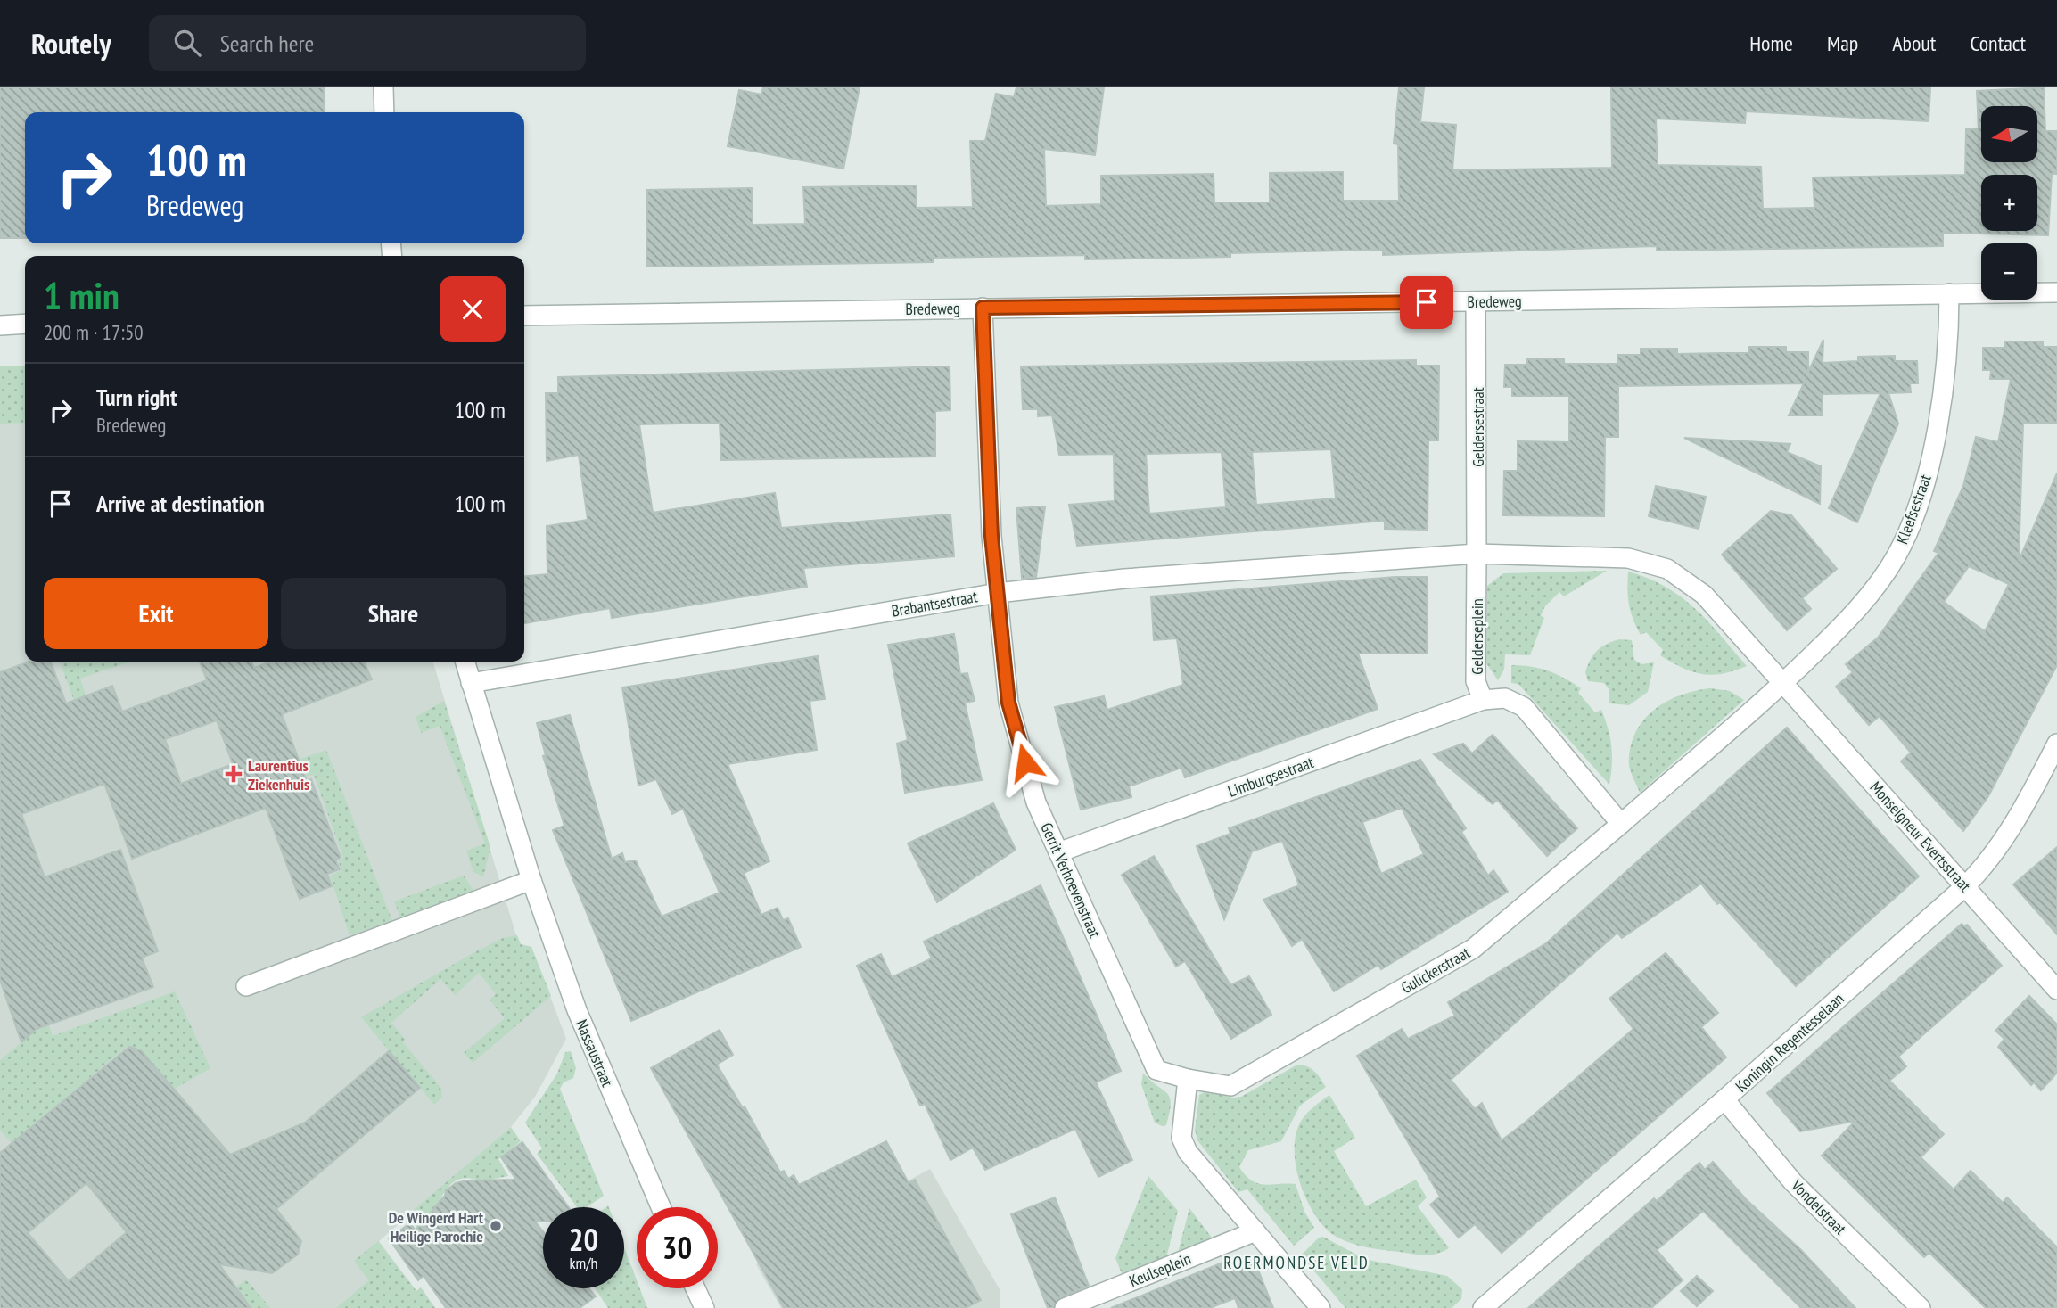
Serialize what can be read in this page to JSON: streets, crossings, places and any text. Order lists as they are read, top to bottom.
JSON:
{
  "streets": {
    "street": [
      "Bredeweg",
      "Geldersestraat",
      "Kleefsestraat",
      "Brabantsestraat",
      "Gelderseplein",
      "Limburgsestraat",
      "Monseigneur Evertsstraat",
      "Gerrit Verhoevenstraat",
      "Gulickerstraat",
      "Koningin Regentesselaan",
      "Nassaustraat",
      "Vondelstraat",
      "Keulseplein"
    ]
  },
  "crossings": [
    ["Bredeweg", "Geldersestraat"],
    ["Bredeweg", "Kleefsestraat"],
    ["Bredeweg", "Gerrit Verhoevenstraat"],
    ["Geldersestraat", "Brabantsestraat"],
    ["Geldersestraat", "Gelderseplein"],
    ["Kleefsestraat", "Monseigneur Evertsstraat"],
    ["Brabantsestraat", "Gelderseplein"],
    ["Brabantsestraat", "Gerrit Verhoevenstraat"],
    ["Brabantsestraat", "Nassaustraat"],
    ["Gelderseplein", "Limburgsestraat"],
    ["Limburgsestraat", "Gerrit Verhoevenstraat"],
    ["Monseigneur Evertsstraat", "Koningin Regentesselaan"],
    ["Gerrit Verhoevenstraat", "Gulickerstraat"],
    ["Koningin Regentesselaan", "Vondelstraat"]
  ],
  "districts": ["ROERMONDSE VELD"],
  "places": {
    "health": ["Laurentius Ziekenhuis"],
    "other": ["De Wingerd Hart Heilige Parochie"]
  },
  "north": "left",
  "page": {
    "header": "Routely",
    "search": "Search here",
    "nav": [
      "Home",
      "Map",
      "About",
      "Contact"
    ],
    "map_buttons": ["+", "−"],
    "turn": ["100 m", "Bredeweg"],
    "heading": ["1 min", "200 m · 17:50"],
    "list": [
      {
        "name": "Turn right",
        "note": "Bredeweg",
        "value": "100 m"
      },
      {
        "name": "Arrive at destination",
        "value": "100 m"
      }
    ],
    "buttons": ["Exit", "Share"],
    "speed": "20 km/h",
    "limit": "30"
  }
}
